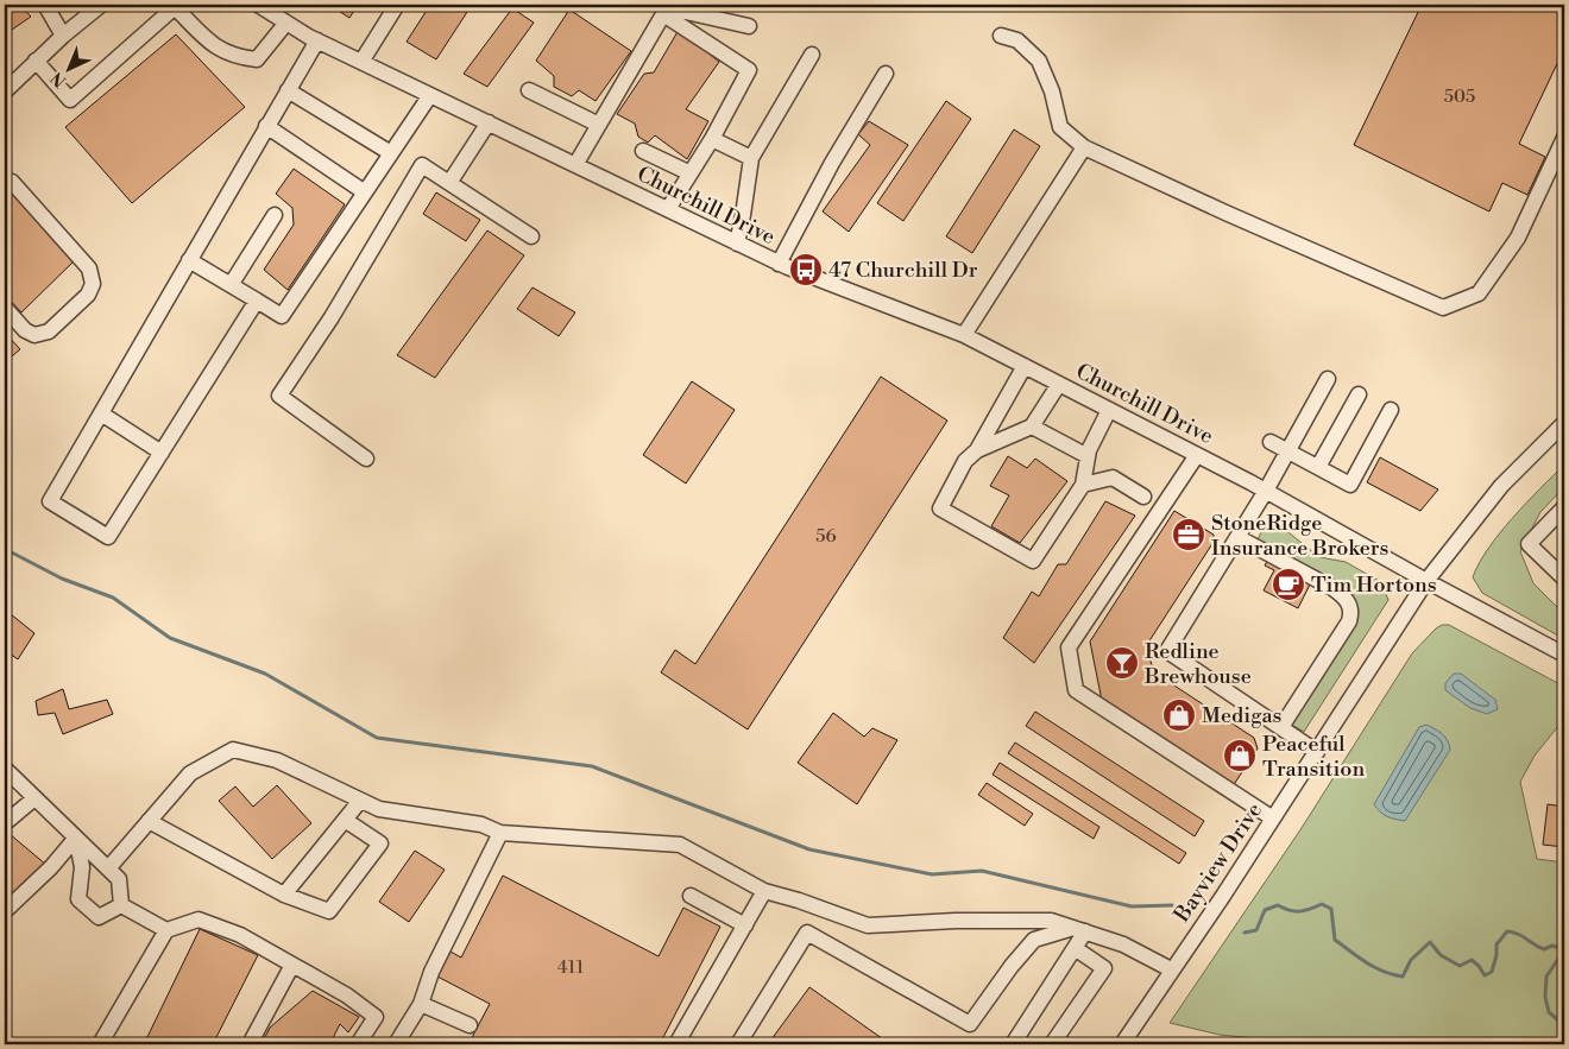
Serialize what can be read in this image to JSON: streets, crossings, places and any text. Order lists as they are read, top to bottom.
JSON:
{
  "streets": {
    "street": ["Churchill Drive", "Bayview Drive"]
  },
  "crossings": [
    ["Churchill Drive", "Bayview Drive"]
  ],
  "places": {
    "bus stop": ["47 Churchill Dr"],
    "office": ["StoneRidge Insurance Brokers"],
    "cafe": ["Tim Hortons"],
    "bar": ["Redline Brewhouse"],
    "shop": ["Medigas", "Peaceful Transition"]
  },
  "house_numbers": ["505", "56", "411"],
  "north": "bottom left"
}
